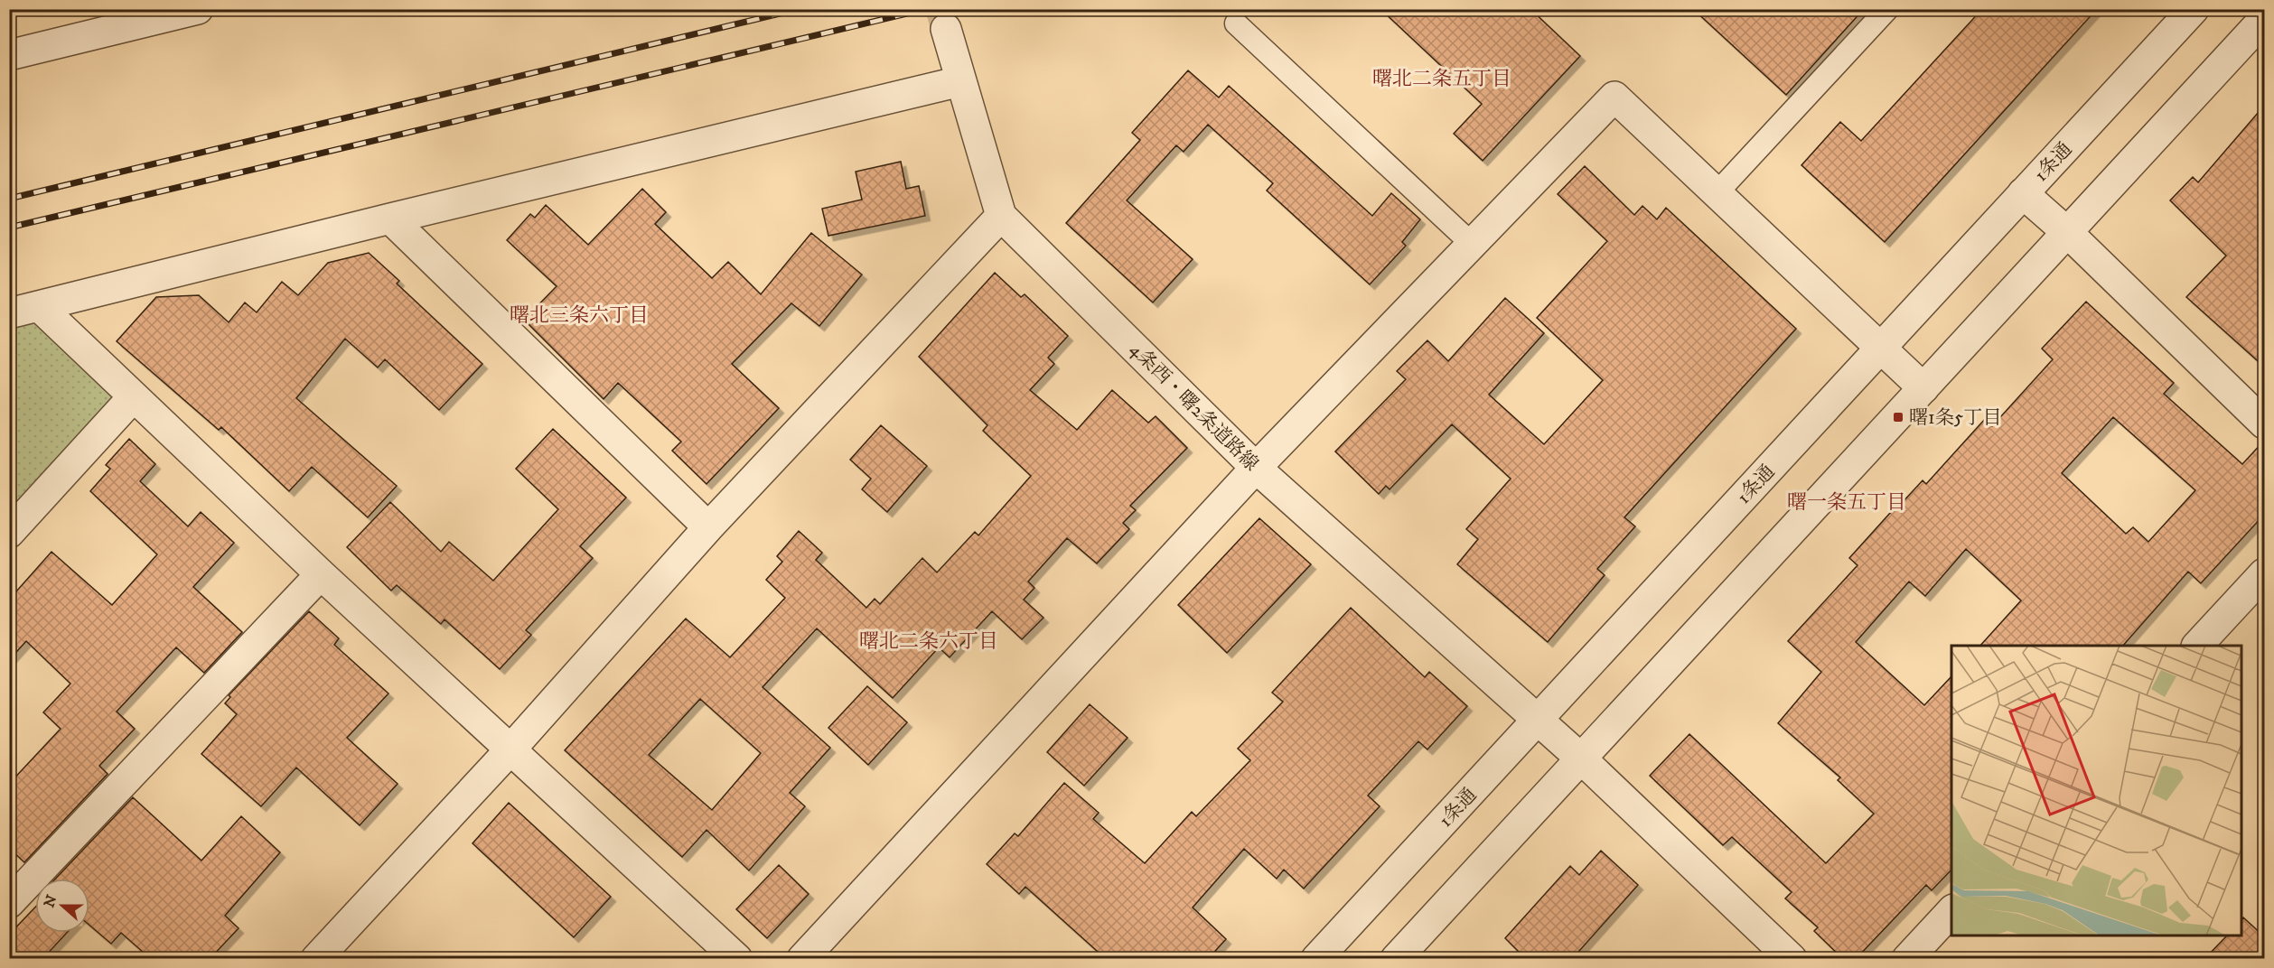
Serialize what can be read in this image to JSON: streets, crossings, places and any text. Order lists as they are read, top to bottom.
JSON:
{
  "streets": {
    "street": ["1条通", "4条西・曙2条道路線"]
  },
  "crossings": [
    ["1条通", "4条西・曙2条道路線"]
  ],
  "districts": [
    "曙北二条五丁目",
    "曙北三条六丁目",
    "曙一条五丁目",
    "曙北二条六丁目"
  ],
  "places": {
    "transit": ["曙1条5丁目"]
  },
  "north": "left"
}
